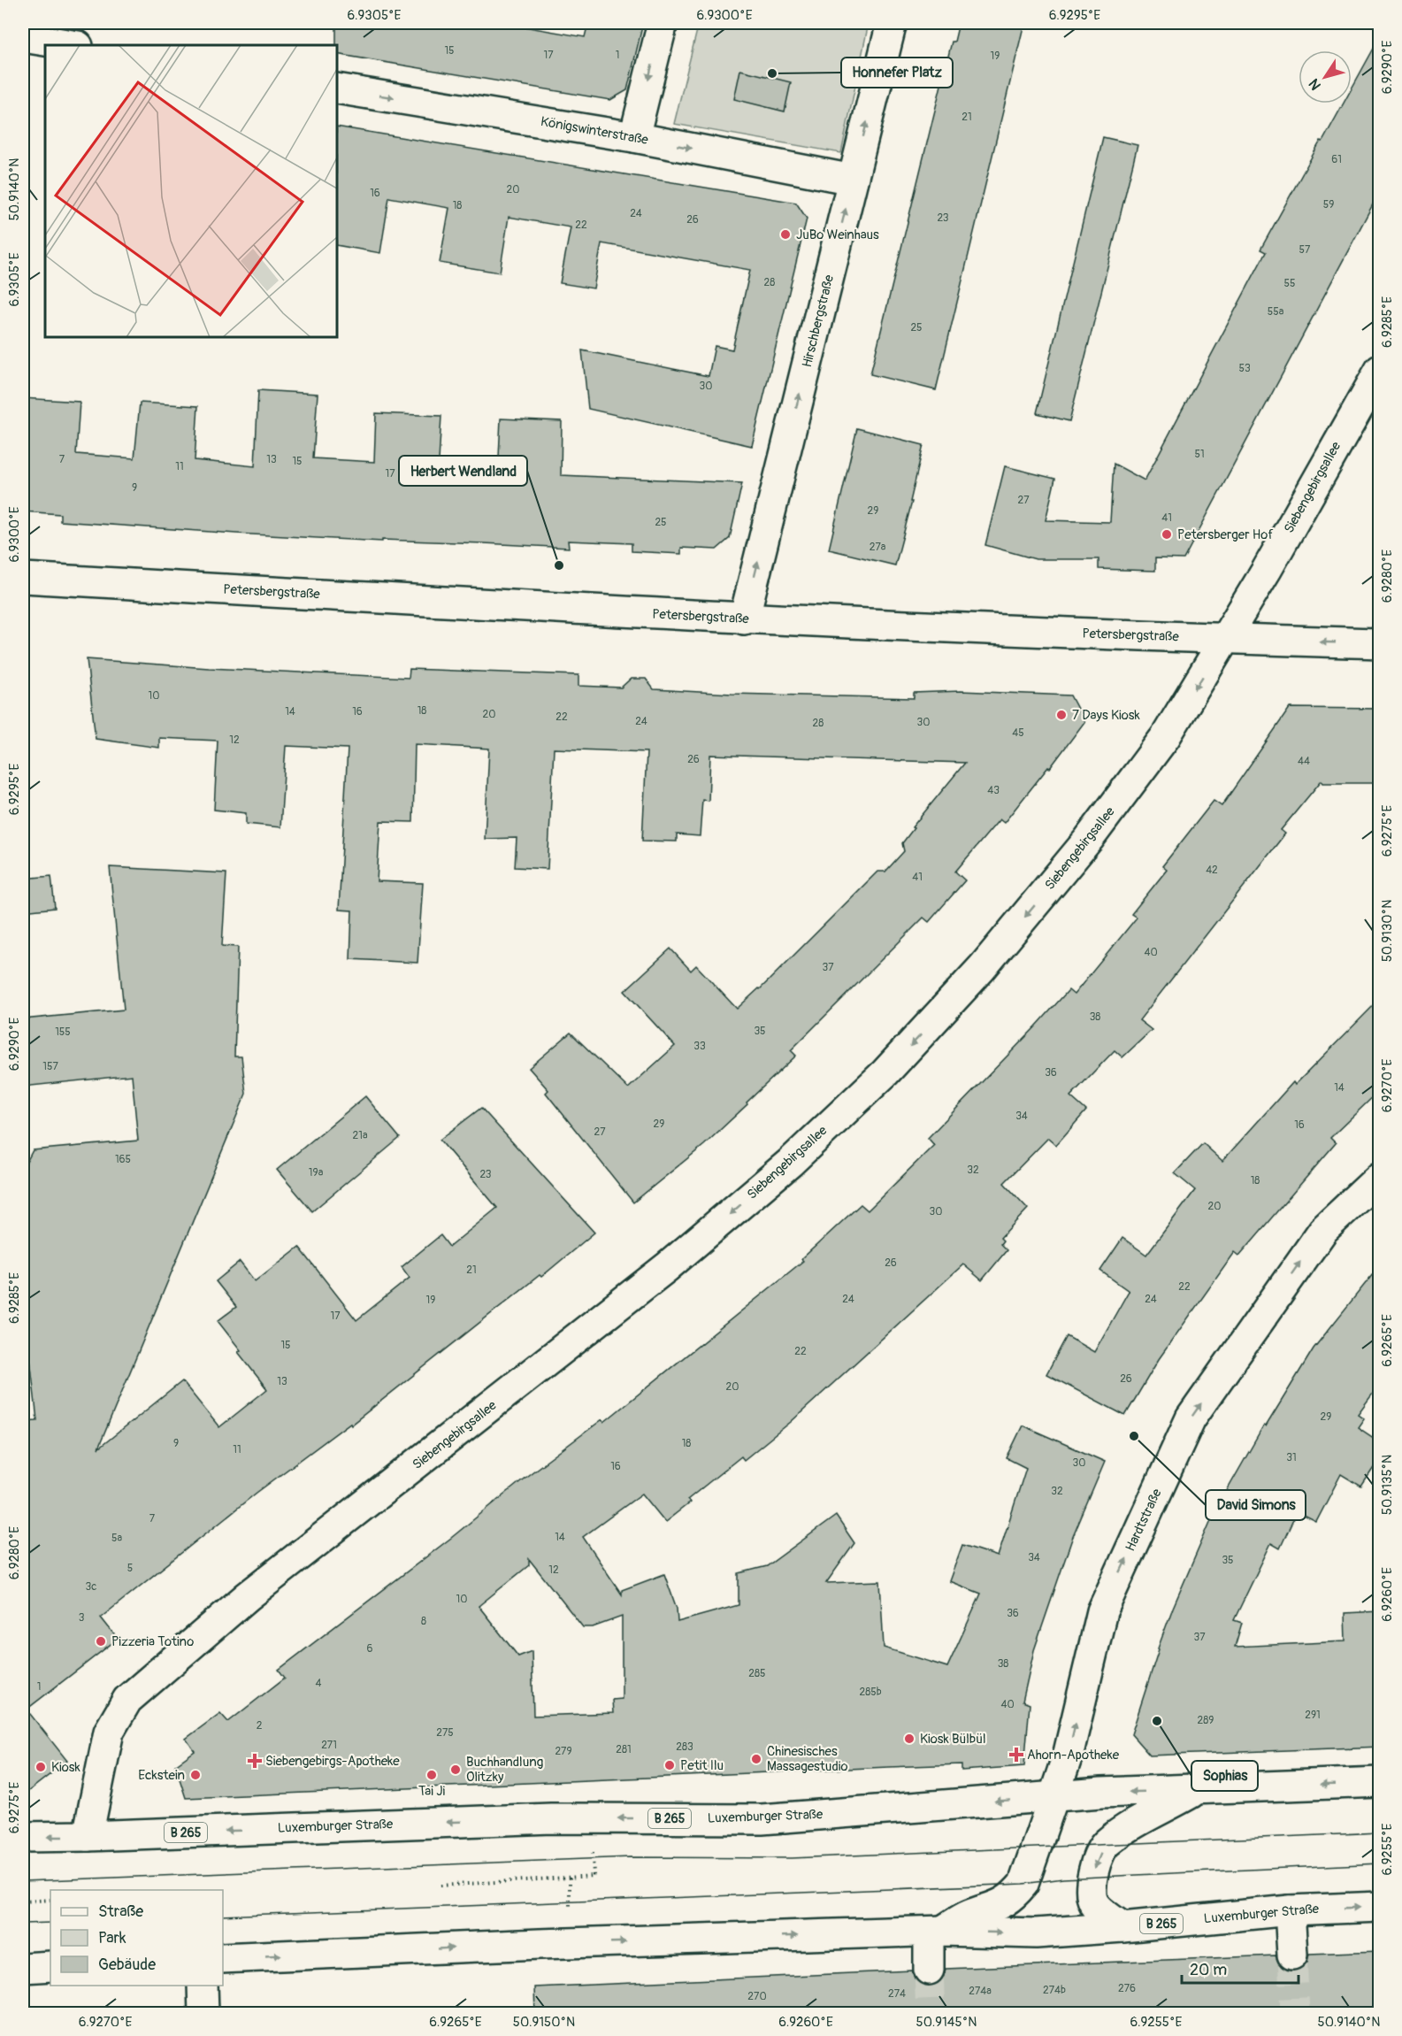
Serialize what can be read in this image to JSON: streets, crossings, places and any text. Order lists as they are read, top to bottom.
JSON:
{
  "streets": {
    "street": [
      "Königswinterstraße",
      "Hirschbergstraße",
      "Siebengebirgsallee",
      "Petersbergstraße",
      "Hardtstraße",
      "Luxemburger Straße",
      "B 265"
    ]
  },
  "crossings": [
    ["Königswinterstraße", "Hirschbergstraße"],
    ["Hirschbergstraße", "Petersbergstraße"],
    ["Siebengebirgsallee", "Petersbergstraße"],
    ["Siebengebirgsallee", "Luxemburger Straße"],
    ["Hardtstraße", "Luxemburger Straße"]
  ],
  "one_way": [
    "Königswinterstraße",
    "Hirschbergstraße",
    "Siebengebirgsallee",
    "Hardtstraße"
  ],
  "places": {
    "other": [
      "Honnefer Platz",
      "JuBo Weinhaus",
      "Petersberger Hof",
      "Herbert Wendland",
      "7 Days Kiosk",
      "David Simons",
      "Pizzeria Totino",
      "Sophias",
      "Kiosk Bülbül",
      "Chinesisches Massagestudio",
      "Petit Ilu",
      "Kiosk",
      "Buchhandlung Olitzky",
      "Eckstein",
      "Tai Ji"
    ],
    "health": ["Ahorn-Apotheke", "Siebengebirgs-Apotheke"]
  },
  "house_numbers": [
    "15",
    "17",
    "1",
    "19",
    "21",
    "61",
    "20",
    "16",
    "59",
    "18",
    "24",
    "23",
    "26",
    "22",
    "57",
    "28",
    "55",
    "55a",
    "25",
    "53",
    "30",
    "51",
    "7",
    "13",
    "15",
    "11",
    "17",
    "9",
    "27",
    "29",
    "41",
    "25",
    "27a",
    "10",
    "18",
    "14",
    "16",
    "20",
    "22",
    "24",
    "30",
    "28",
    "45",
    "12",
    "26",
    "44",
    "43",
    "42",
    "41",
    "40",
    "37",
    "38",
    "35",
    "155",
    "33",
    "157",
    "36",
    "14",
    "34",
    "29",
    "16",
    "27",
    "21a",
    "165",
    "32",
    "19a",
    "23",
    "18",
    "20",
    "30",
    "26",
    "21",
    "22",
    "24",
    "24",
    "19",
    "17",
    "15",
    "22",
    "26",
    "13",
    "20",
    "29",
    "9",
    "18",
    "11",
    "31",
    "30",
    "16",
    "32",
    "7",
    "14",
    "5a",
    "34",
    "35",
    "5",
    "12",
    "3c",
    "10",
    "36",
    "3",
    "8",
    "37",
    "6",
    "38",
    "285",
    "4",
    "1",
    "285b",
    "40",
    "291",
    "289",
    "2",
    "275",
    "271",
    "283",
    "281",
    "279",
    "276",
    "274b",
    "274a",
    "274",
    "270"
  ],
  "legend": ["Straße", "Park", "Gebäude"],
  "scale_bar": "20 m",
  "north": "bottom left",
  "coordinates": [
    "6.9305°E",
    "6.9300°E",
    "6.9295°E",
    "6.9290°E",
    "50.9140°N",
    "6.9285°E",
    "6.9280°E",
    "6.9275°E",
    "50.9130°N",
    "6.9270°E",
    "6.9265°E",
    "50.9135°N",
    "6.9260°E",
    "6.9255°E",
    "50.9150°N",
    "50.9145°N"
  ]
}
